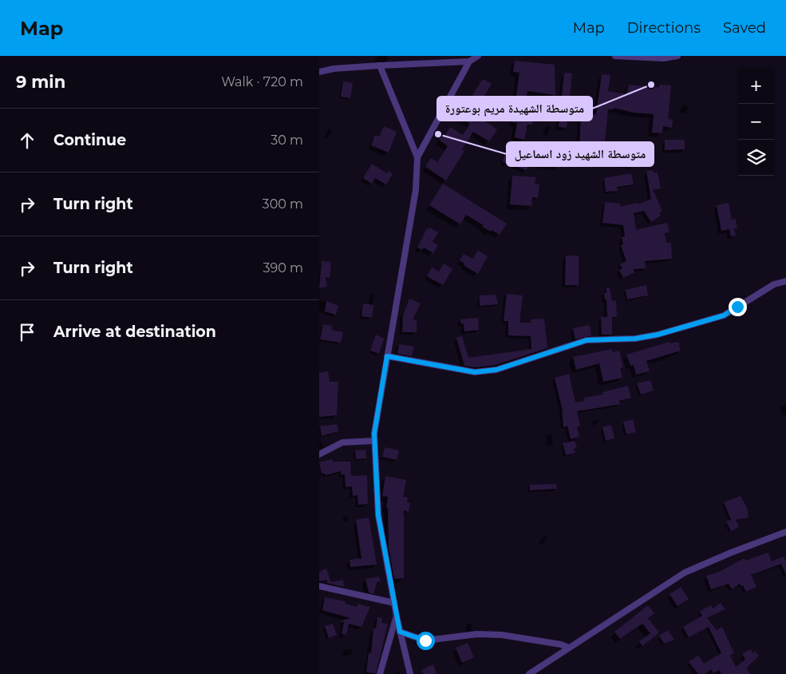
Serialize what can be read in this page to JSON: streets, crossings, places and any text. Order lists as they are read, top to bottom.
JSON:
{
  "places": ["متوسطة الشهيدة مريم بوعتورة", "متوسطة الشهيد زود اسماعيل"],
  "page": {
    "header": "Map",
    "nav": ["Map", "Directions", "Saved"],
    "heading": ["9 min", "Walk · 720 m"],
    "map_buttons": ["+", "−"],
    "list": [
      ["Continue", "30 m"],
      ["Turn right", "300 m"],
      ["Turn right", "390 m"],
      "Arrive at destination"
    ]
  }
}
